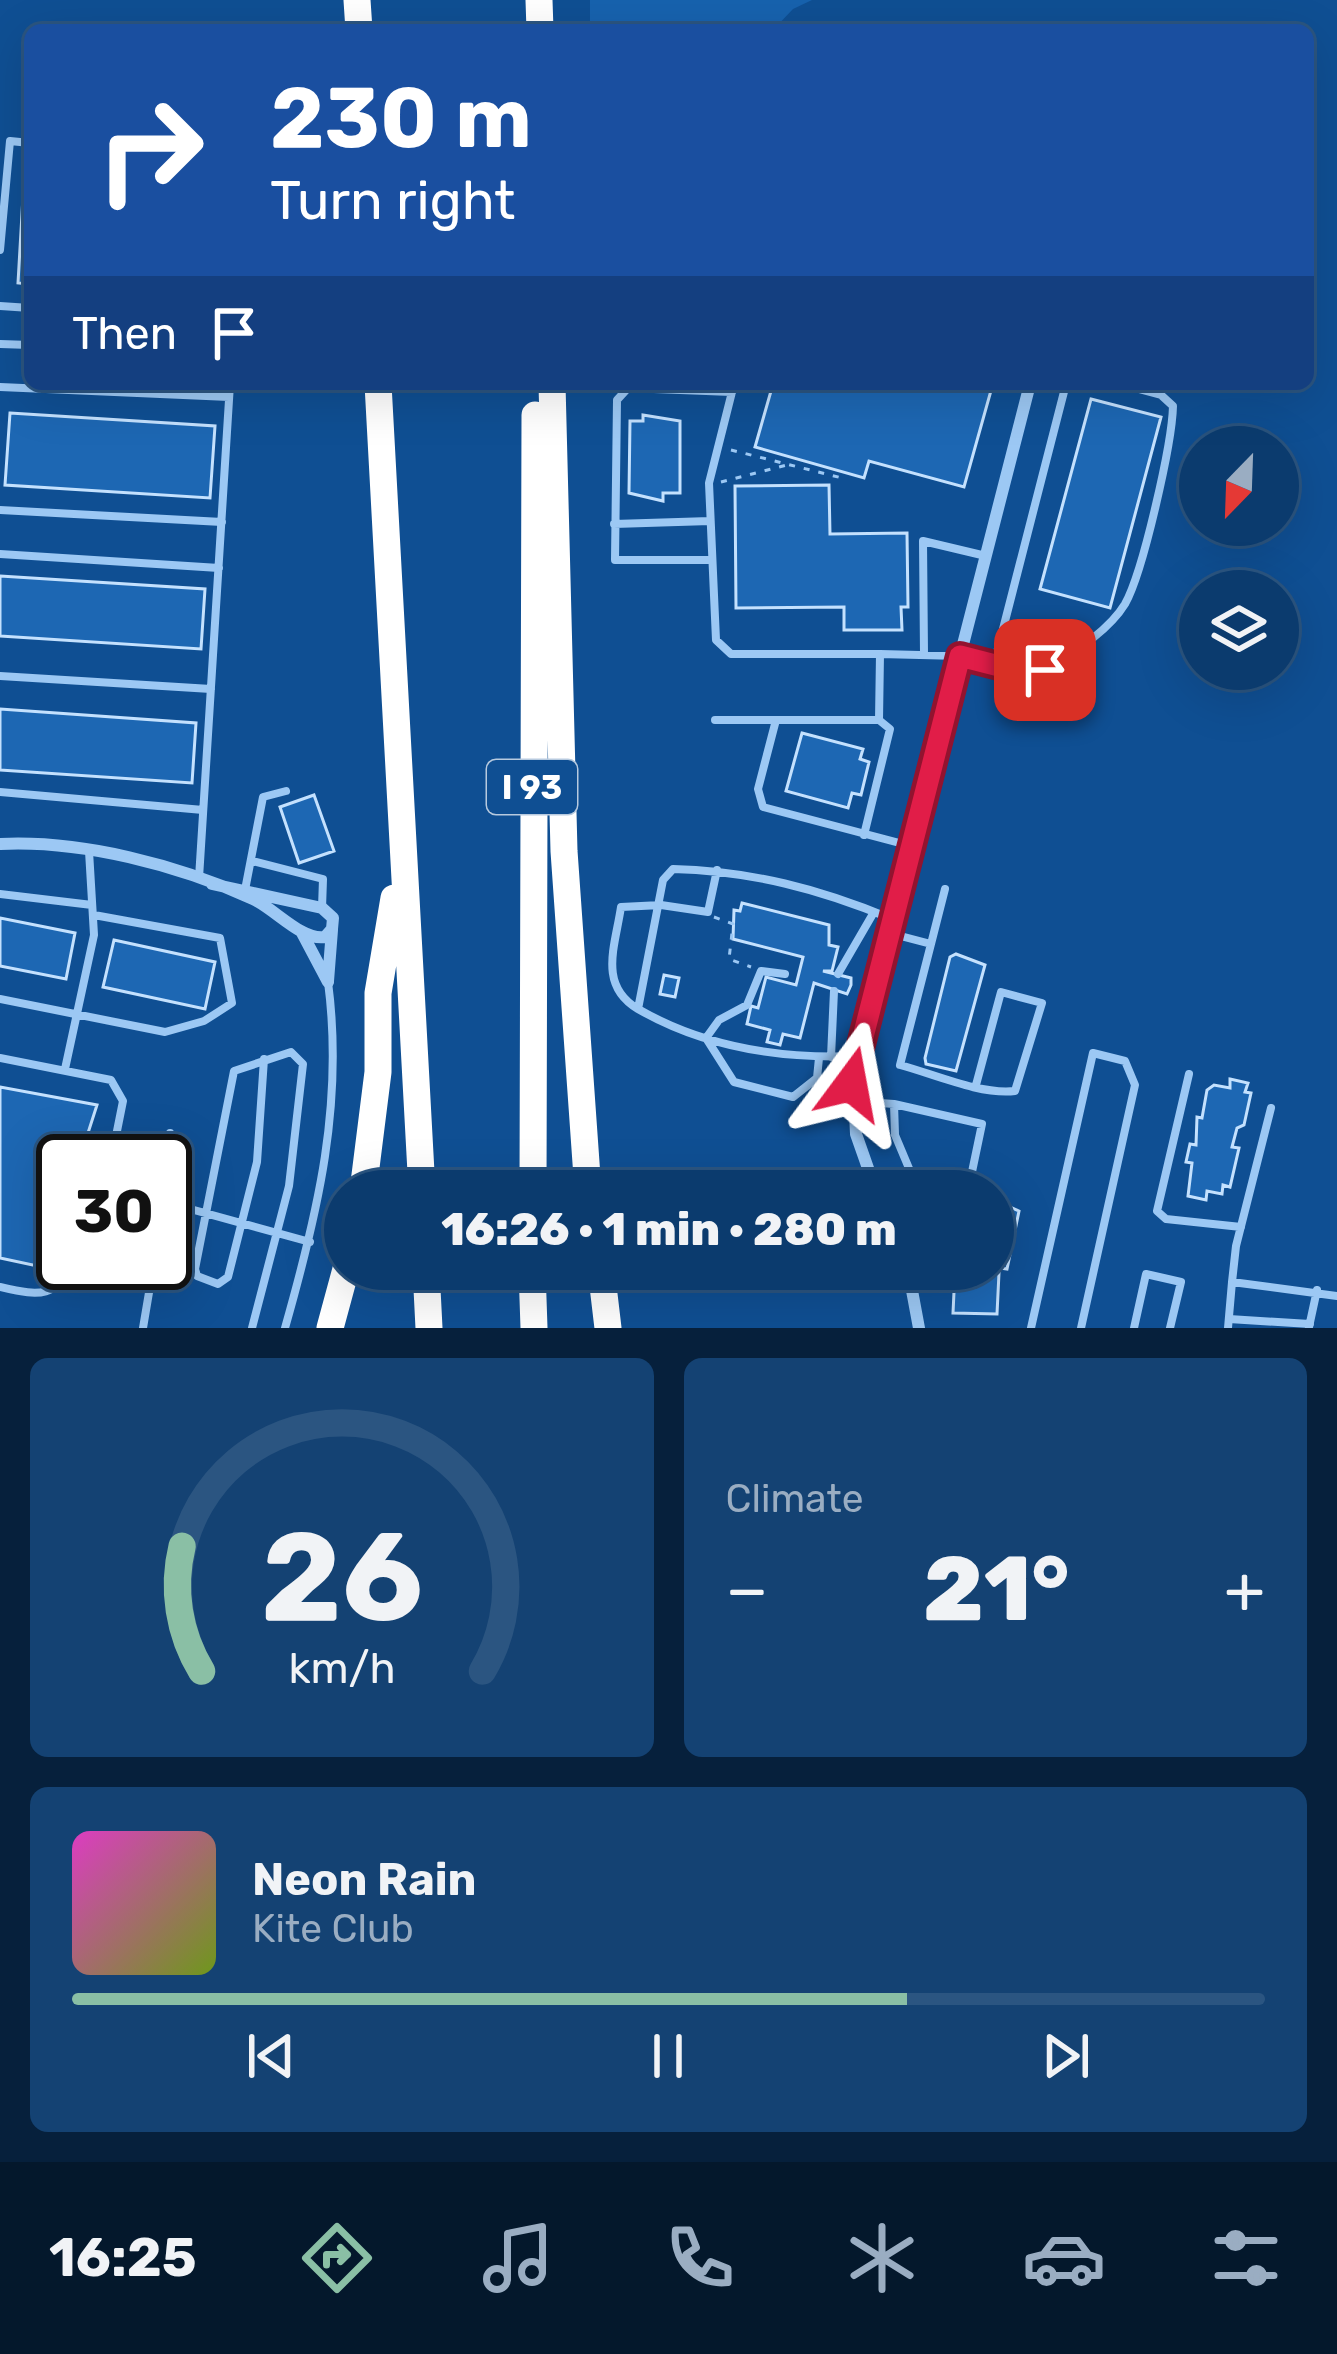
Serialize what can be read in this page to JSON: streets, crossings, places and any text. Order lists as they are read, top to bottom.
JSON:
{
  "streets": {
    "highway": ["I 93"]
  },
  "north": "bottom left",
  "page": {
    "turn": ["230 m", "Turn right"],
    "then": "Then",
    "limit": "30",
    "trip": "16:26 · 1 min · 280 m",
    "tile": "Climate",
    "heat": ["−", "21°", "+"],
    "song": ["Neon Rain", "Kite Club"],
    "tabs": "16:25",
    "gauge": ["26", "km/h"]
  }
}
